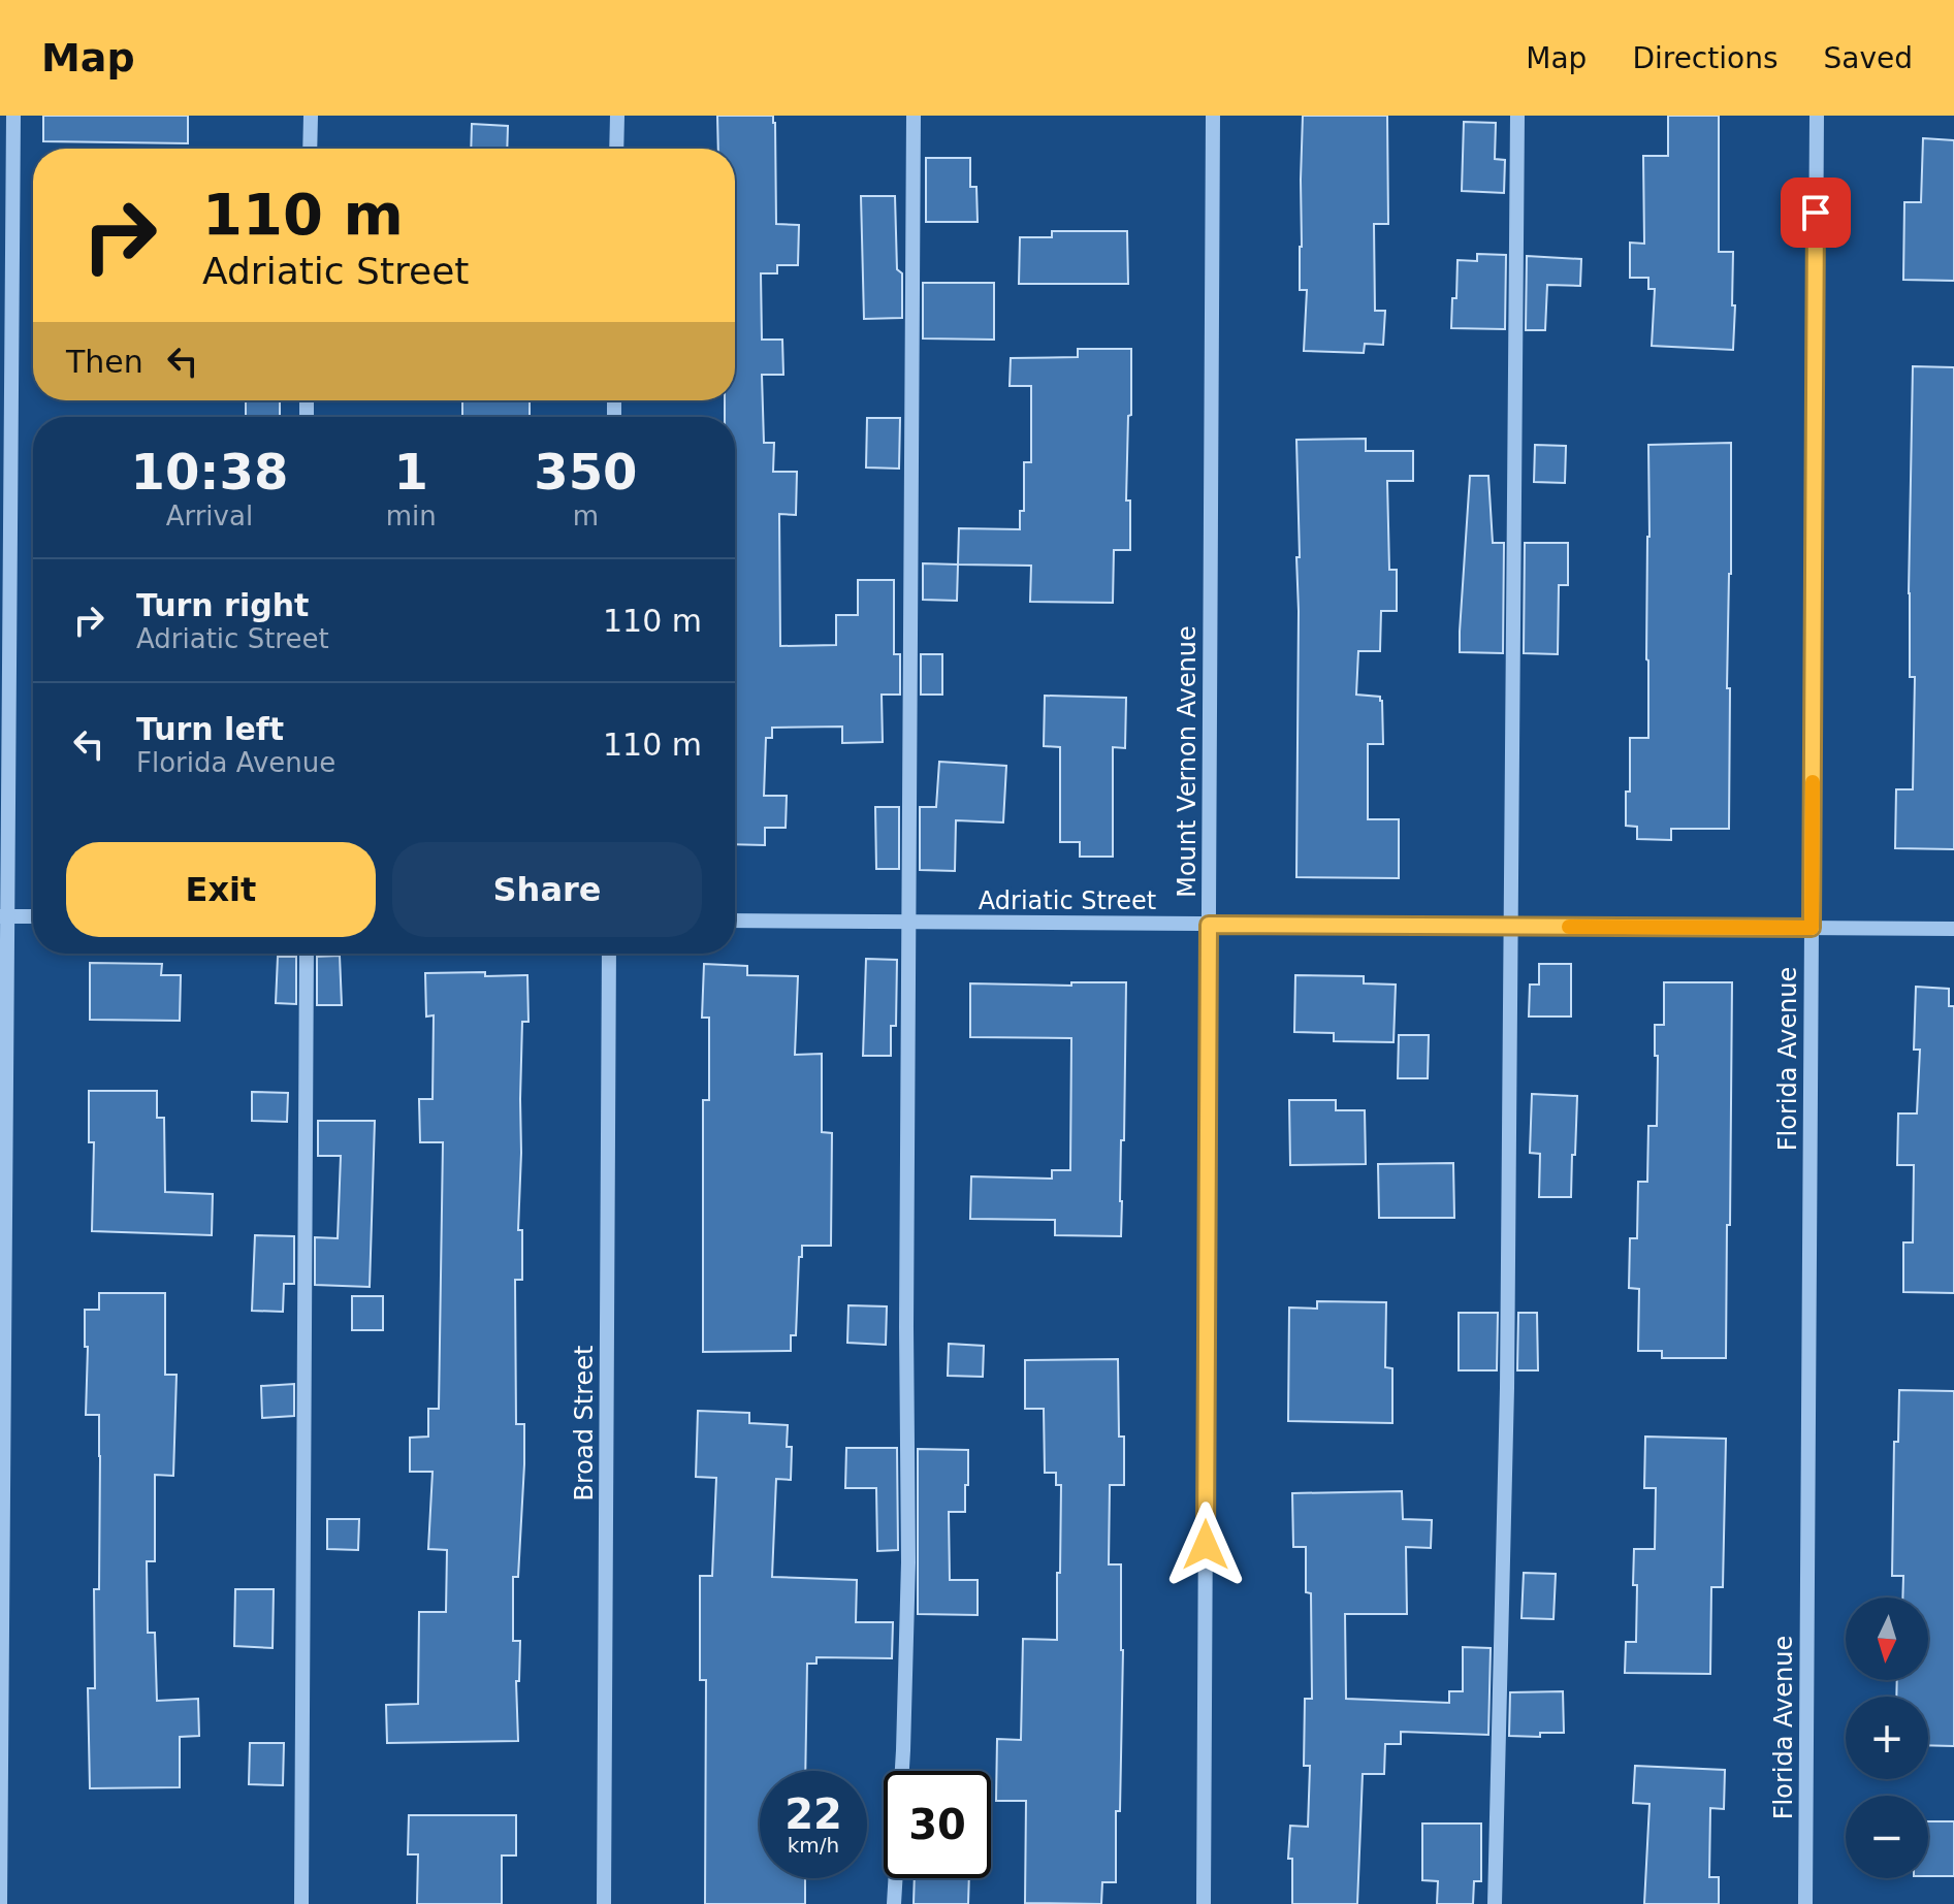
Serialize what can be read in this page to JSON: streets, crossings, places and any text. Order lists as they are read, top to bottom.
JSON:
{
  "streets": {
    "street": [
      "Mount Vernon Avenue",
      "Adriatic Street",
      "Florida Avenue",
      "Broad Street"
    ]
  },
  "crossings": [
    ["Mount Vernon Avenue", "Adriatic Street"],
    ["Adriatic Street", "Florida Avenue"]
  ],
  "north": "bottom",
  "page": {
    "header": "Map",
    "nav": ["Map", "Directions", "Saved"],
    "turn": ["110 m", "Adriatic Street"],
    "then": "Then",
    "eta": [
      "10:38",
      "Arrival",
      "1",
      "min",
      "350",
      "m"
    ],
    "list": [
      {
        "name": "Turn right",
        "note": "Adriatic Street",
        "value": "110 m"
      },
      {
        "name": "Turn left",
        "note": "Florida Avenue",
        "value": "110 m"
      }
    ],
    "buttons": ["Exit", "Share"],
    "map_buttons": ["+", "−"],
    "speed": "22 km/h",
    "limit": "30"
  }
}
